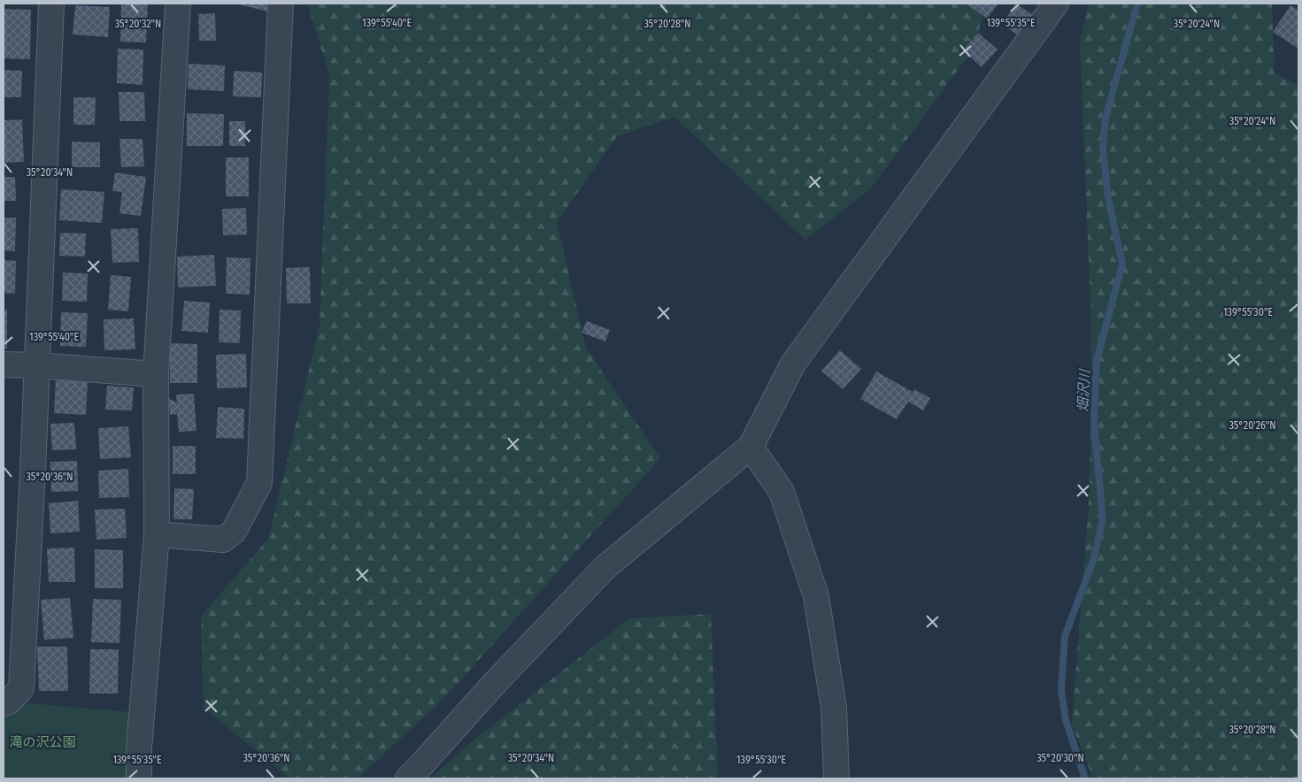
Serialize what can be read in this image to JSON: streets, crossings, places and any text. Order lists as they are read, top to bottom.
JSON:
{
  "water": ["畑沢川"],
  "parks": ["滝の沢公園"],
  "coordinates": [
    "139°55'40\"E",
    "139°55'35\"E",
    "35°20'32\"N",
    "35°20'28\"N",
    "35°20'24\"N",
    "35°20'34\"N",
    "139°55'30\"E",
    "35°20'26\"N",
    "35°20'36\"N",
    "35°20'30\"N"
  ]
}
